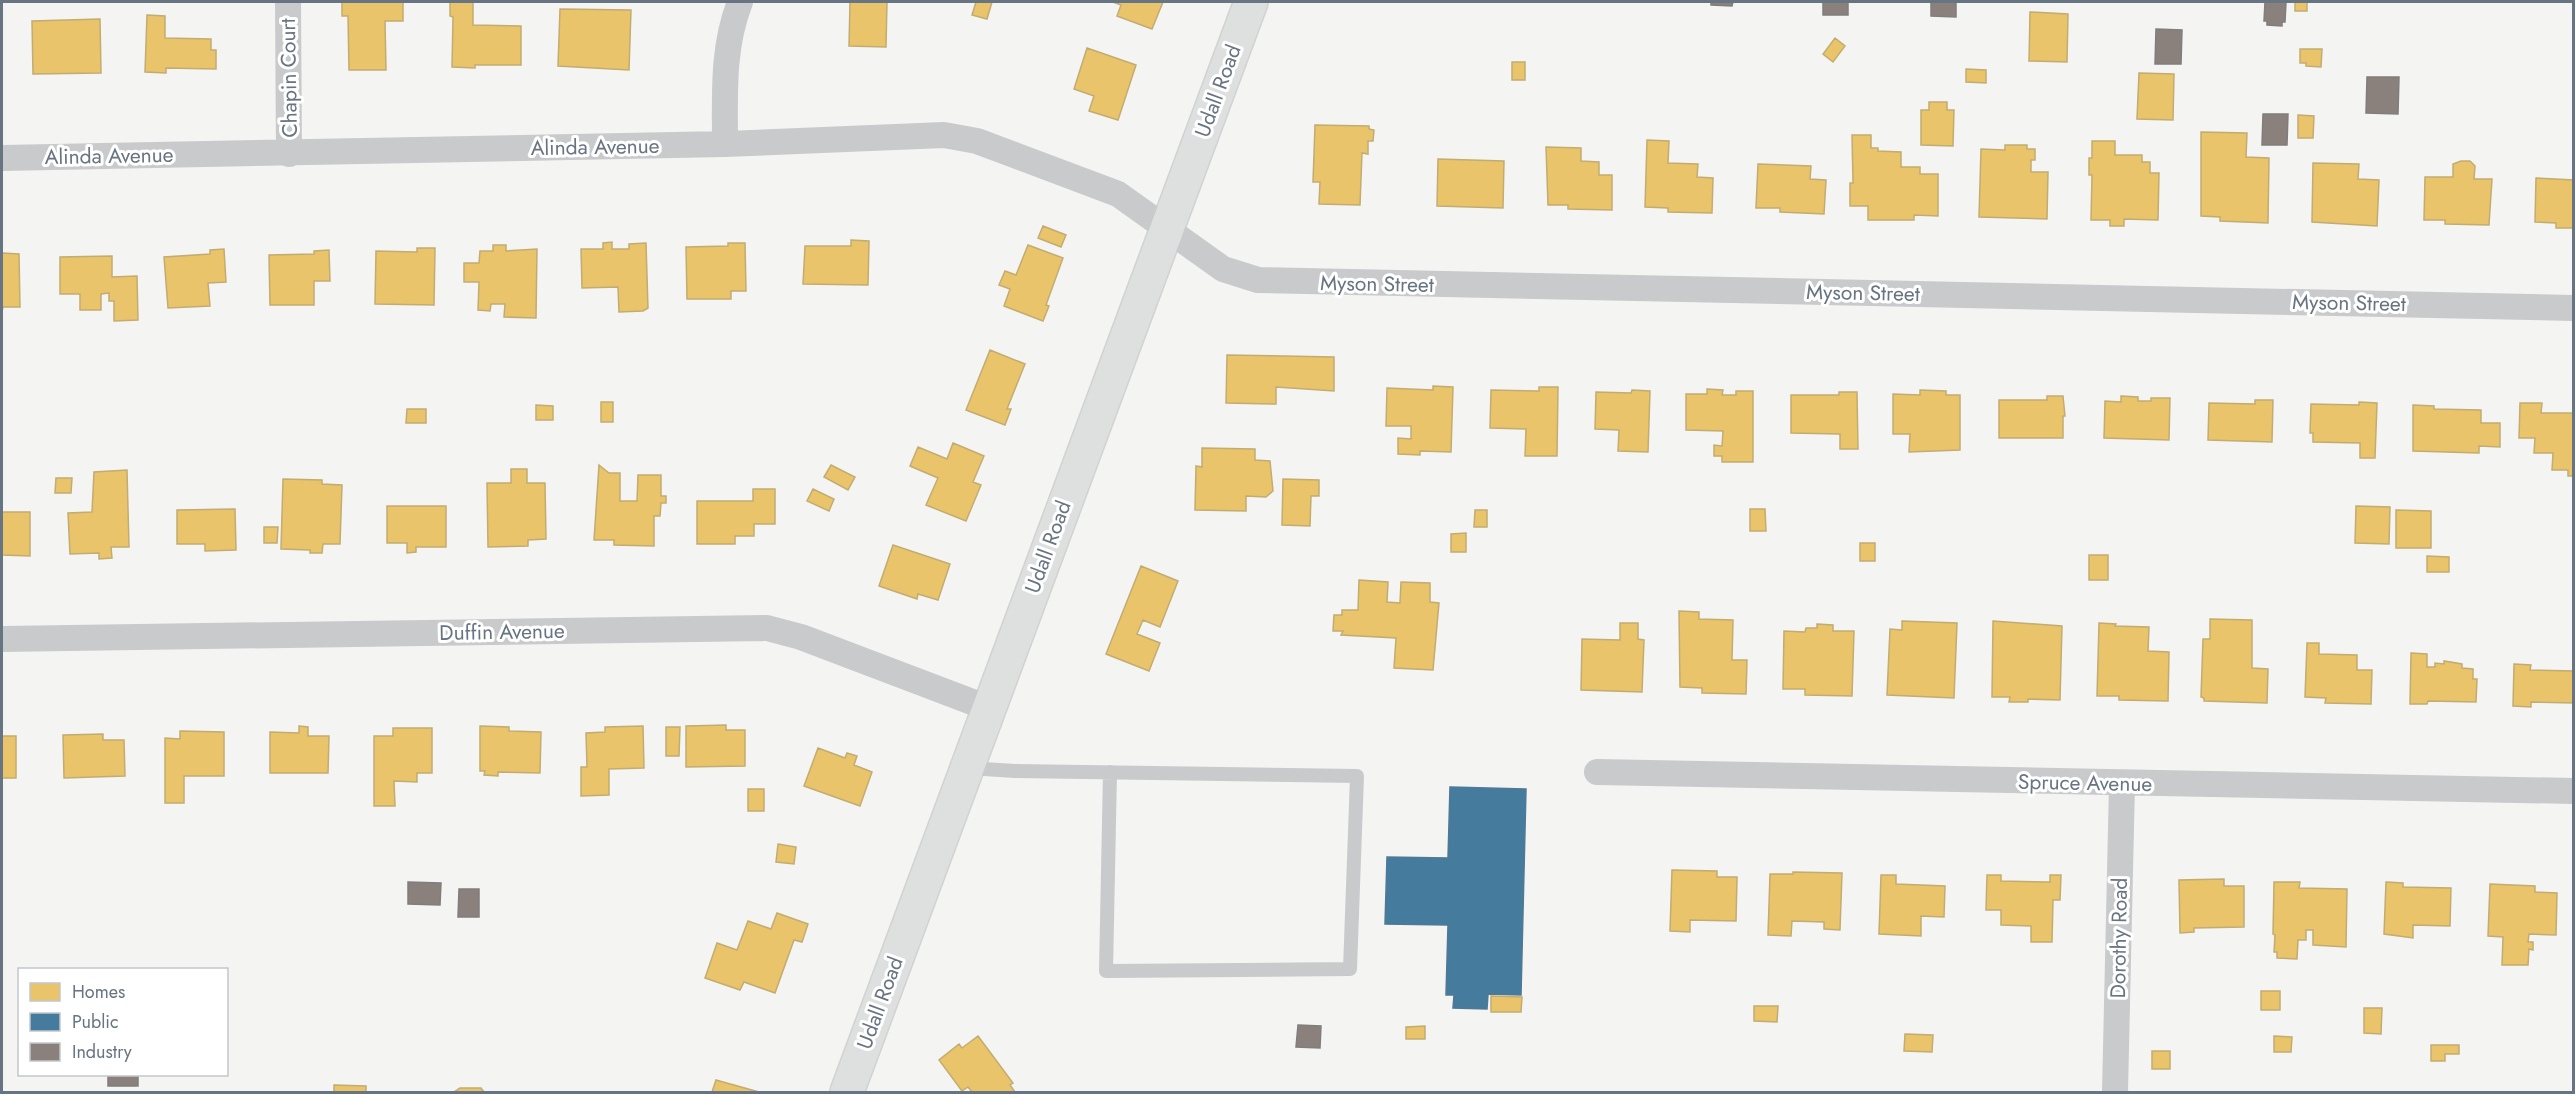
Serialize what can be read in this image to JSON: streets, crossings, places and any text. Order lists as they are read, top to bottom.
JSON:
{
  "streets": {
    "main road": ["Udall Road"],
    "street": [
      "Chapin Court",
      "Alinda Avenue",
      "Myson Street",
      "Duffin Avenue",
      "Spruce Avenue",
      "Dorothy Road"
    ]
  },
  "crossings": [
    ["Chapin Court", "Alinda Avenue"],
    ["Udall Road", "Alinda Avenue"],
    ["Udall Road", "Myson Street"],
    ["Udall Road", "Duffin Avenue"],
    ["Alinda Avenue", "Myson Street"],
    ["Spruce Avenue", "Dorothy Road"]
  ],
  "legend": ["Homes", "Public", "Industry"]
}
